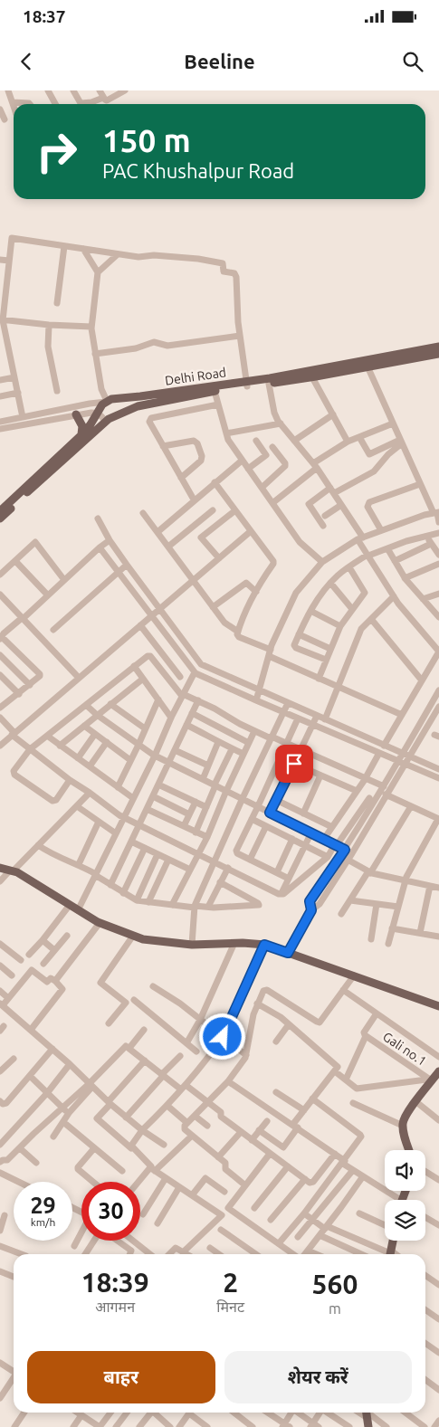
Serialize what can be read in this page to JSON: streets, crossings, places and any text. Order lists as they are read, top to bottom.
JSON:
{
  "streets": {
    "main road": ["Delhi Road"],
    "street": ["Gali no.1"]
  },
  "page": {
    "status": "18:37",
    "header": "Beeline",
    "turn": ["150 m", "PAC Khushalpur Road"],
    "speed": "29 km/h",
    "limit": "30",
    "eta": [
      "18:39",
      "आगमन",
      "2",
      "मिनट",
      "560",
      "m"
    ],
    "buttons": ["बाहर", "शेयर करें"]
  }
}
